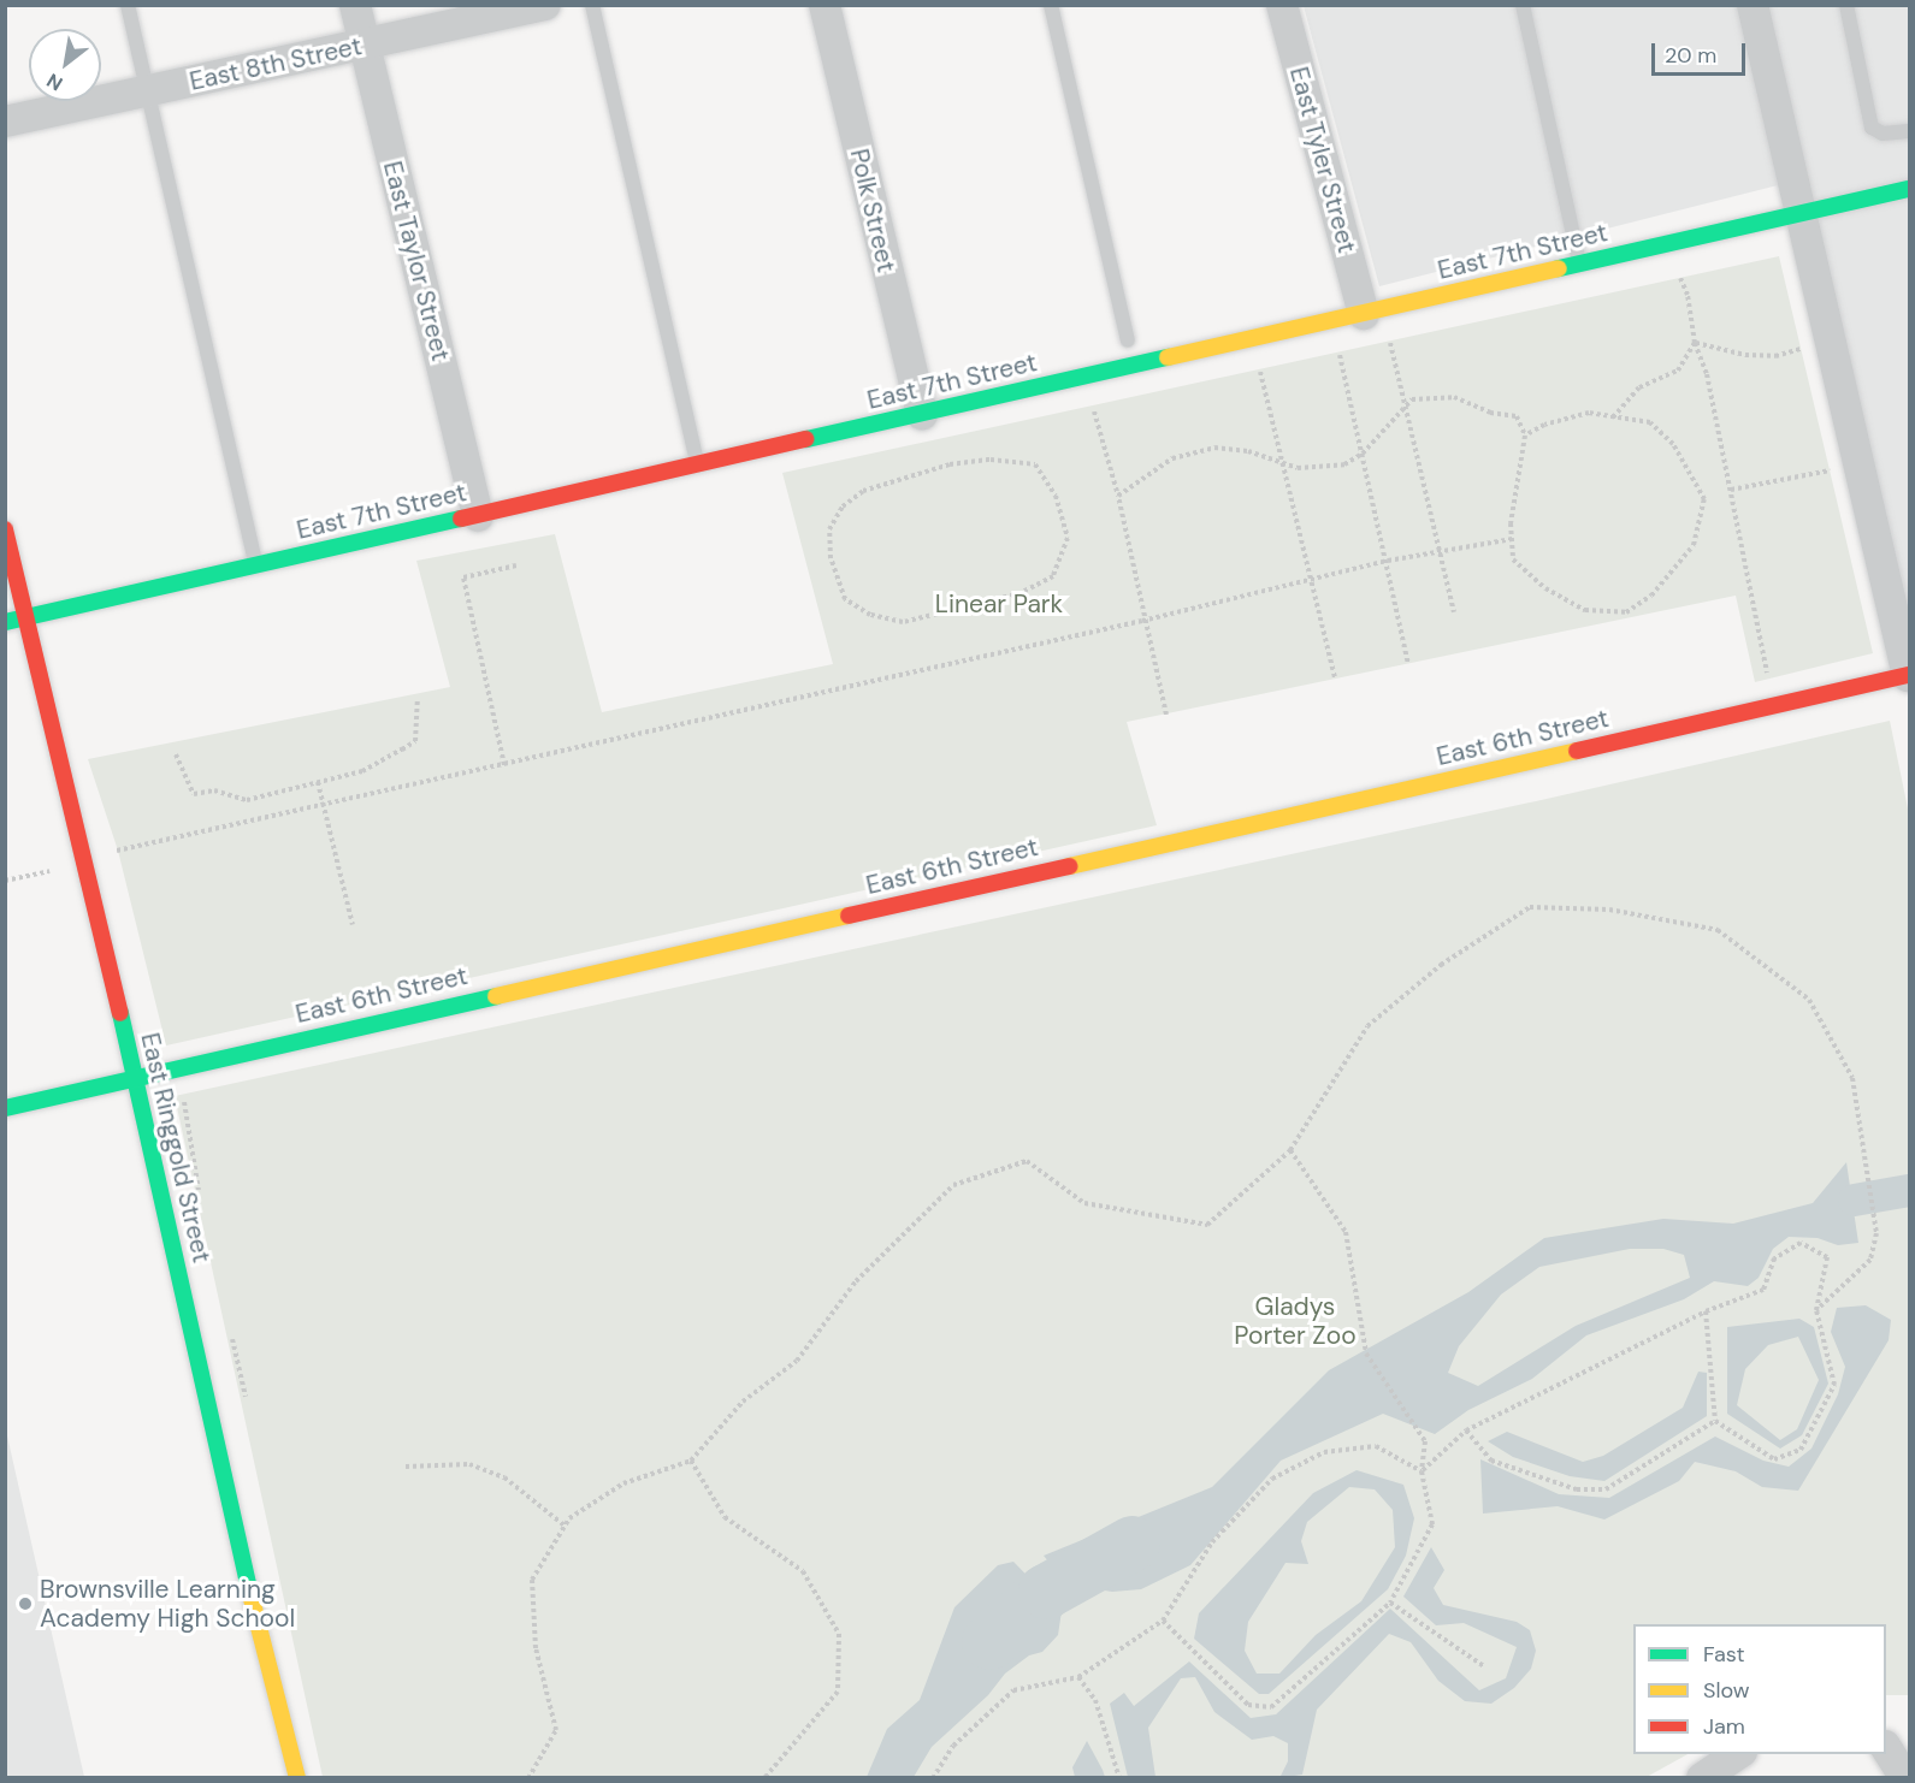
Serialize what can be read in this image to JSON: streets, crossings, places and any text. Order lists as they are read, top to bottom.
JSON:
{
  "streets": {
    "main road": ["East 7th Street", "East 6th Street", "East Ringgold Street"],
    "street": [
      "East 8th Street",
      "East Tyler Street",
      "Polk Street",
      "East Taylor Street"
    ]
  },
  "crossings": [
    ["East 8th Street", "East Taylor Street"],
    ["East Tyler Street", "East 7th Street"],
    ["Polk Street", "East 7th Street"],
    ["East 7th Street", "East Taylor Street"],
    ["East 7th Street", "East Ringgold Street"],
    ["East 6th Street", "East Ringgold Street"]
  ],
  "parks": ["Linear Park", "Gladys Porter Zoo"],
  "places": ["Brownsville Learning Academy High School"],
  "legend": ["Fast", "Slow", "Jam"],
  "scale_bar": "20 m",
  "north": "bottom left"
}
